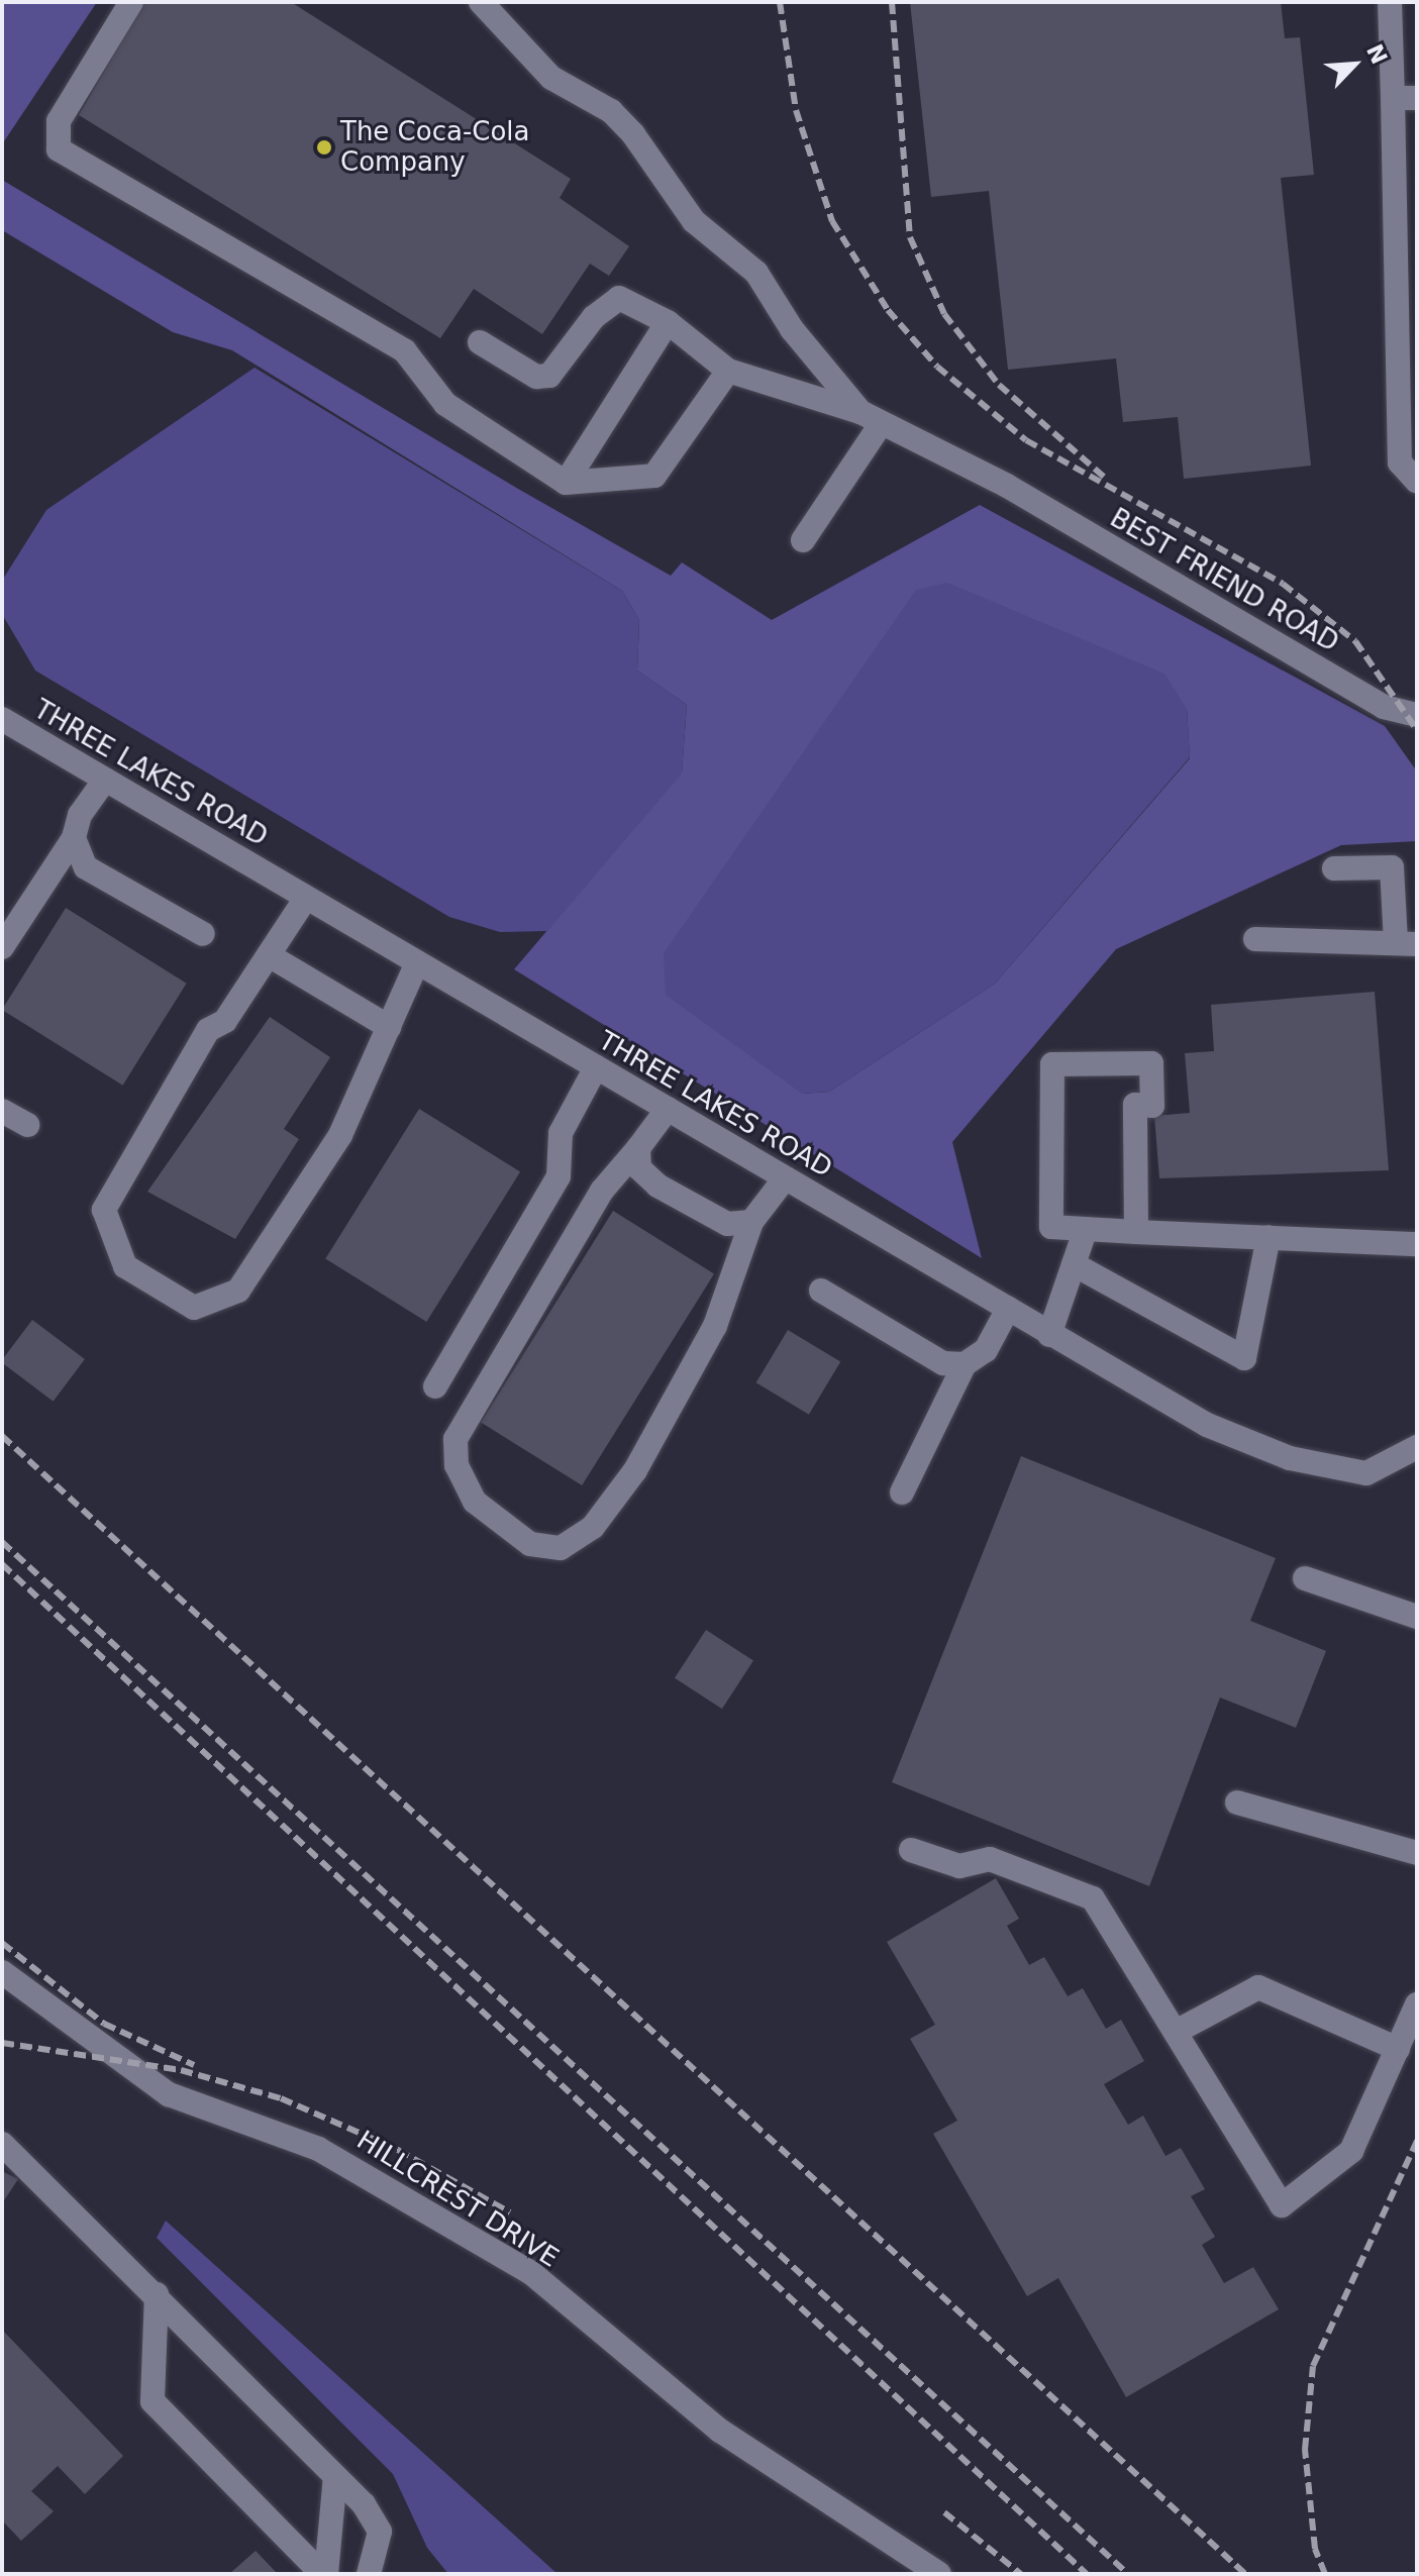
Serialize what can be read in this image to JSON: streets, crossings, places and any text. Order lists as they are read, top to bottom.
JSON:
{
  "streets": {
    "street": ["BEST FRIEND ROAD", "THREE LAKES ROAD", "HILLCREST DRIVE"]
  },
  "places": ["The Coca-Cola Company"],
  "north": "top right"
}
